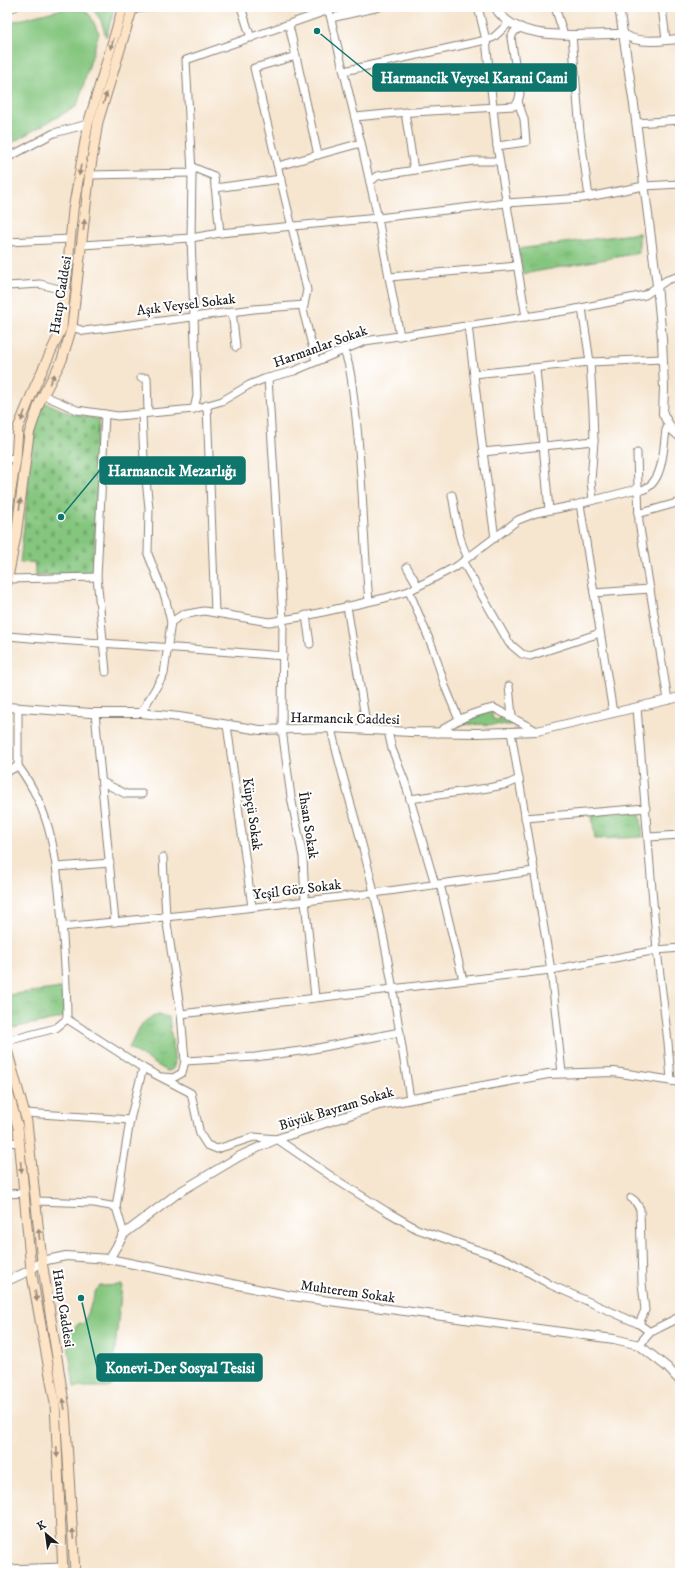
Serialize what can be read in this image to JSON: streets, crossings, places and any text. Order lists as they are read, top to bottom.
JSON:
{
  "streets": {
    "main road": ["Hatıp Caddesi"],
    "street": [
      "Aşık Veysel Sokak",
      "Harmanlar Sokak",
      "Harmancık Caddesi",
      "Küpçü Sokak",
      "İhsan Sokak",
      "Yeşil Göz Sokak",
      "Büyük Bayram Sokak",
      "Muhterem Sokak"
    ]
  },
  "crossings": [
    ["Hatıp Caddesi", "Aşık Veysel Sokak"],
    ["Hatıp Caddesi", "Harmanlar Sokak"],
    ["Hatıp Caddesi", "Muhterem Sokak"],
    ["Harmanlar Sokak", "İhsan Sokak"],
    ["Harmancık Caddesi", "Küpçü Sokak"],
    ["Harmancık Caddesi", "İhsan Sokak"],
    ["Küpçü Sokak", "Yeşil Göz Sokak"],
    ["İhsan Sokak", "Yeşil Göz Sokak"],
    ["Büyük Bayram Sokak", "Muhterem Sokak"]
  ],
  "places": ["Harmancik Veysel Karani Cami", "Harmancık Mezarlığı", "Konevi-Der Sosyal Tesisi"],
  "north": "top left"
}
